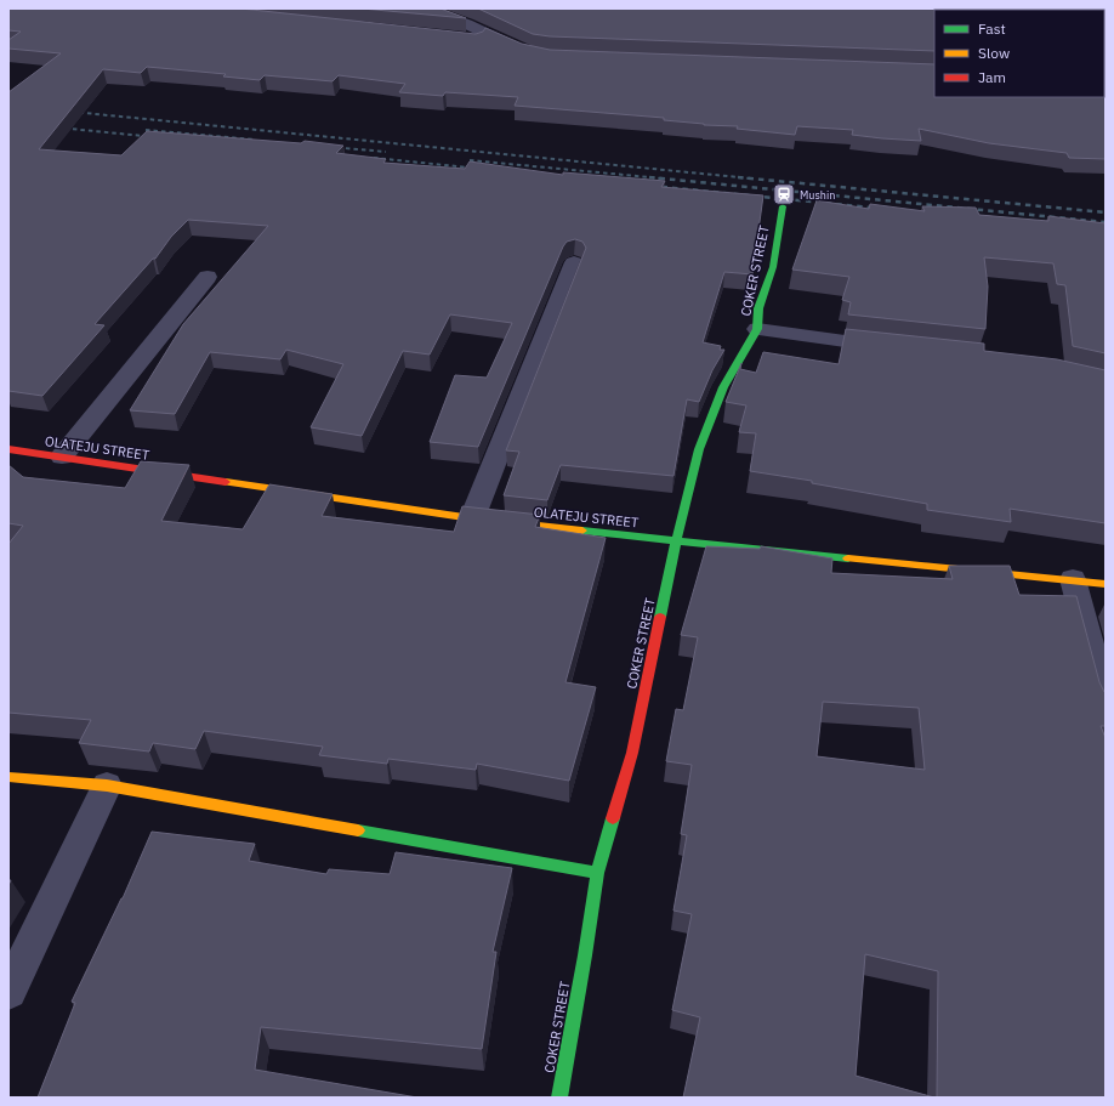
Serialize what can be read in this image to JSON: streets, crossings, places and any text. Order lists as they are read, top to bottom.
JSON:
{
  "streets": {
    "street": ["COKER STREET", "OLATEJU STREET"]
  },
  "crossings": [
    ["COKER STREET", "OLATEJU STREET"]
  ],
  "places": {
    "station": ["Mushin"]
  },
  "legend": ["Fast", "Slow", "Jam"]
}
